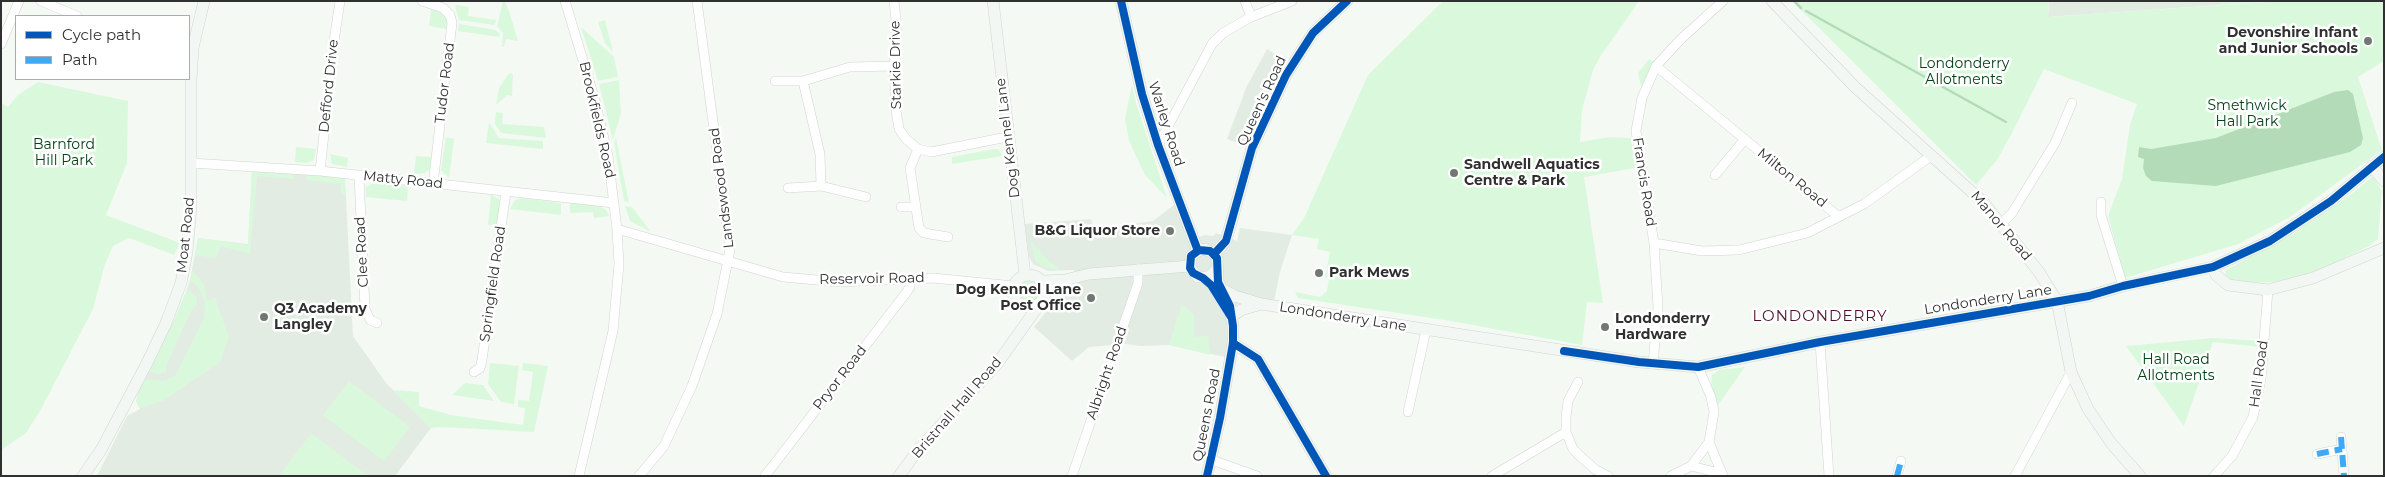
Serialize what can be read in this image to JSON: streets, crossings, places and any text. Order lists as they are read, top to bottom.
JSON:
{
  "streets": {
    "street": [
      "Starkie Drive",
      "Tudor Road",
      "Defford Drive",
      "Queen's Road",
      "Brookfields Road",
      "Warley Road",
      "Dog Kennel Lane",
      "Milton Road",
      "Matty Road",
      "Francis Road",
      "Landswood Road",
      "Manor Road",
      "Moat Road",
      "Clee Road",
      "Reservoir Road",
      "Springfield Road",
      "Londonderry Lane",
      "Albright Road",
      "Hall Road",
      "Pryor Road",
      "Bristnall Hall Road",
      "Queens Road"
    ]
  },
  "crossings": [
    ["Tudor Road", "Matty Road"],
    ["Defford Drive", "Matty Road"],
    ["Queen's Road", "Warley Road"],
    ["Queen's Road", "Queens Road"],
    ["Brookfields Road", "Matty Road"],
    ["Brookfields Road", "Reservoir Road"],
    ["Warley Road", "Queens Road"],
    ["Dog Kennel Lane", "Reservoir Road"],
    ["Dog Kennel Lane", "Bristnall Hall Road"],
    ["Milton Road", "Francis Road"],
    ["Matty Road", "Moat Road"],
    ["Matty Road", "Clee Road"],
    ["Matty Road", "Springfield Road"],
    ["Francis Road", "Londonderry Lane"],
    ["Landswood Road", "Reservoir Road"],
    ["Manor Road", "Londonderry Lane"],
    ["Reservoir Road", "Pryor Road"],
    ["Reservoir Road", "Bristnall Hall Road"],
    ["Londonderry Lane", "Queens Road"]
  ],
  "districts": ["LONDONDERRY"],
  "parks": [
    "Londonderry Allotments",
    "Smethwick Hall Park",
    "Barnford Hill Park",
    "Hall Road Allotments"
  ],
  "places": [
    "Devonshire Infant and Junior Schools",
    "Sandwell Aquatics Centre & Park",
    "B&G Liquor Store",
    "Park Mews",
    "Dog Kennel Lane Post Office",
    "Q3 Academy Langley",
    "Londonderry Hardware"
  ],
  "legend": ["Cycle path", "Path"]
}
